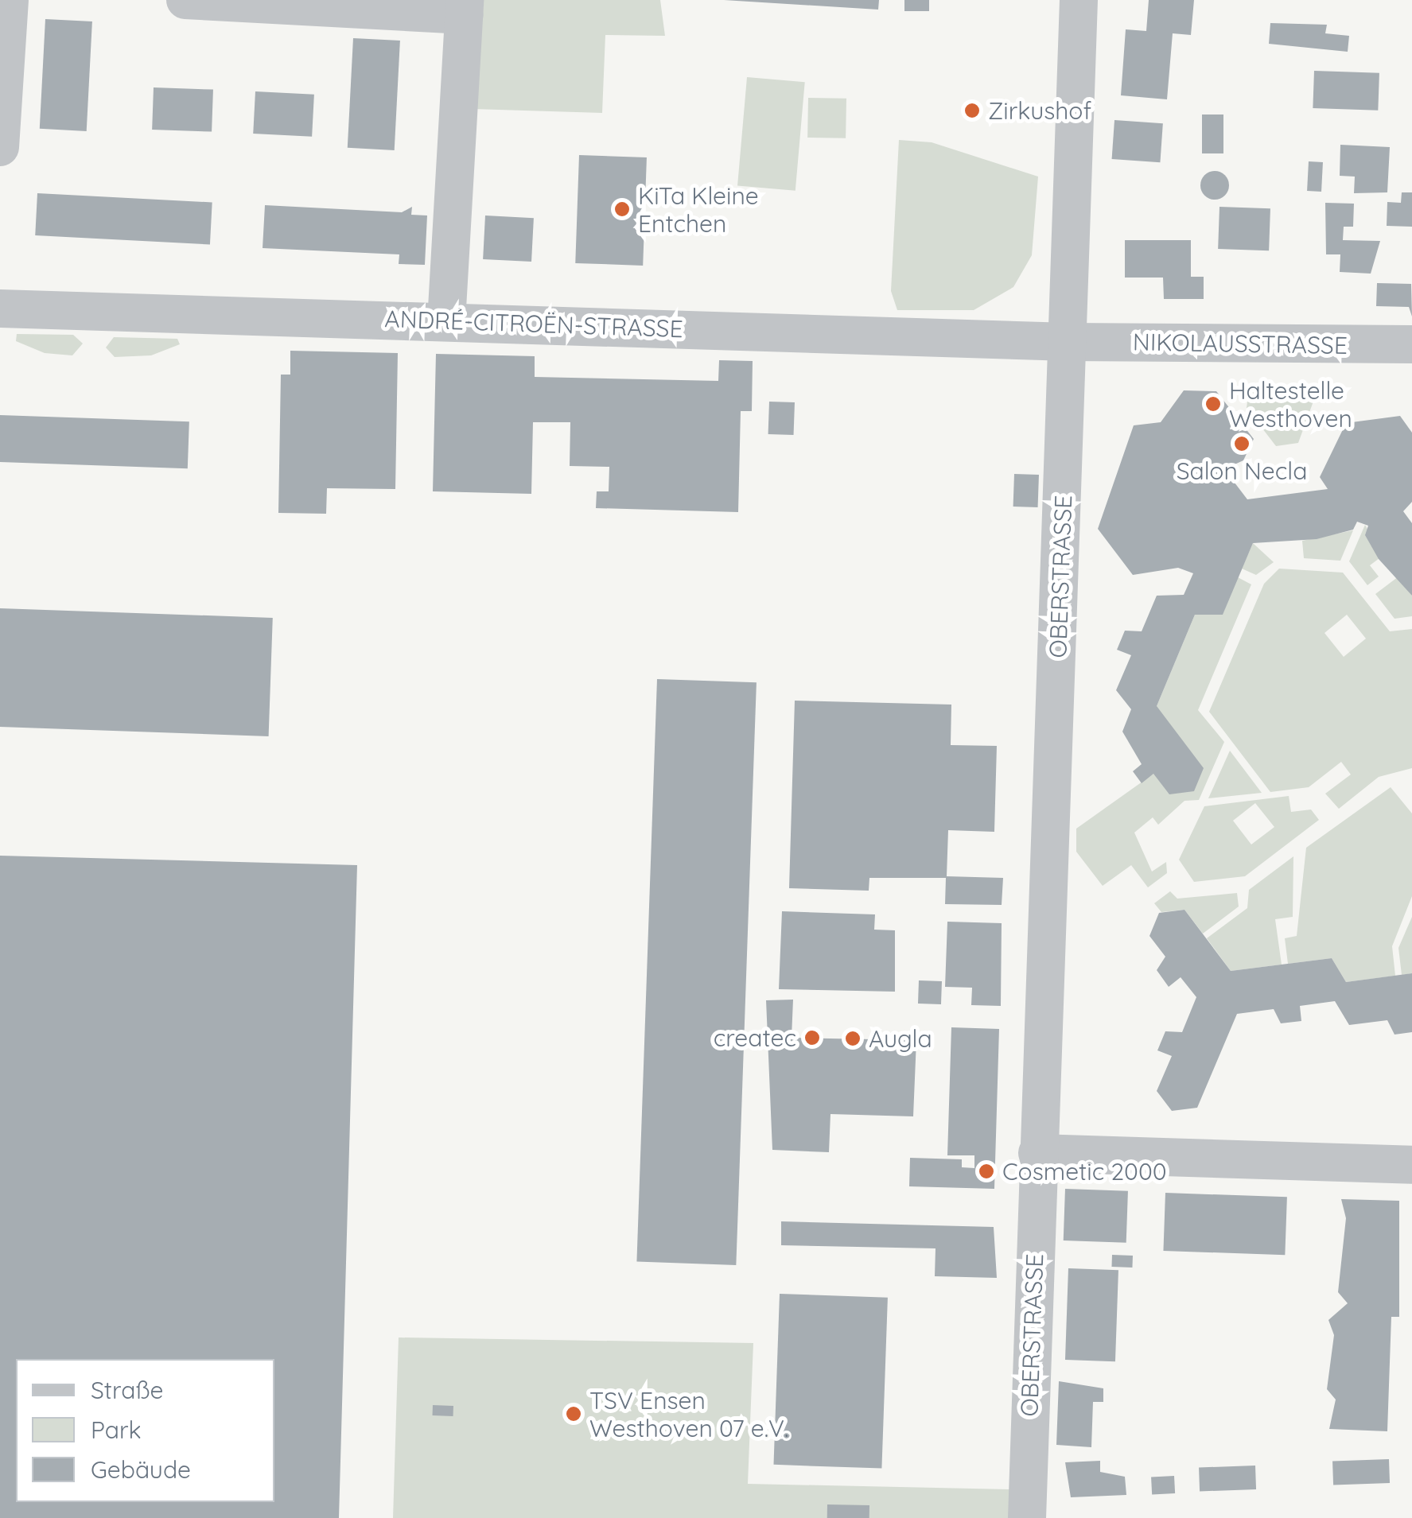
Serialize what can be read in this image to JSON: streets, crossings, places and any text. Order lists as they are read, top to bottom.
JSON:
{
  "streets": {
    "street": ["ANDRÉ-CITROËN-STRASSE", "NIKOLAUSSTRASSE", "OBERSTRASSE"]
  },
  "crossings": [
    ["ANDRÉ-CITROËN-STRASSE", "NIKOLAUSSTRASSE"],
    ["ANDRÉ-CITROËN-STRASSE", "OBERSTRASSE"],
    ["NIKOLAUSSTRASSE", "OBERSTRASSE"]
  ],
  "places": [
    "Zirkushof",
    "KiTa Kleine Entchen",
    "Haltestelle Westhoven",
    "Salon Necla",
    "createc",
    "Augla",
    "Cosmetic 2000",
    "TSV Ensen Westhoven 07 e.V."
  ],
  "legend": ["Straße", "Park", "Gebäude"]
}
